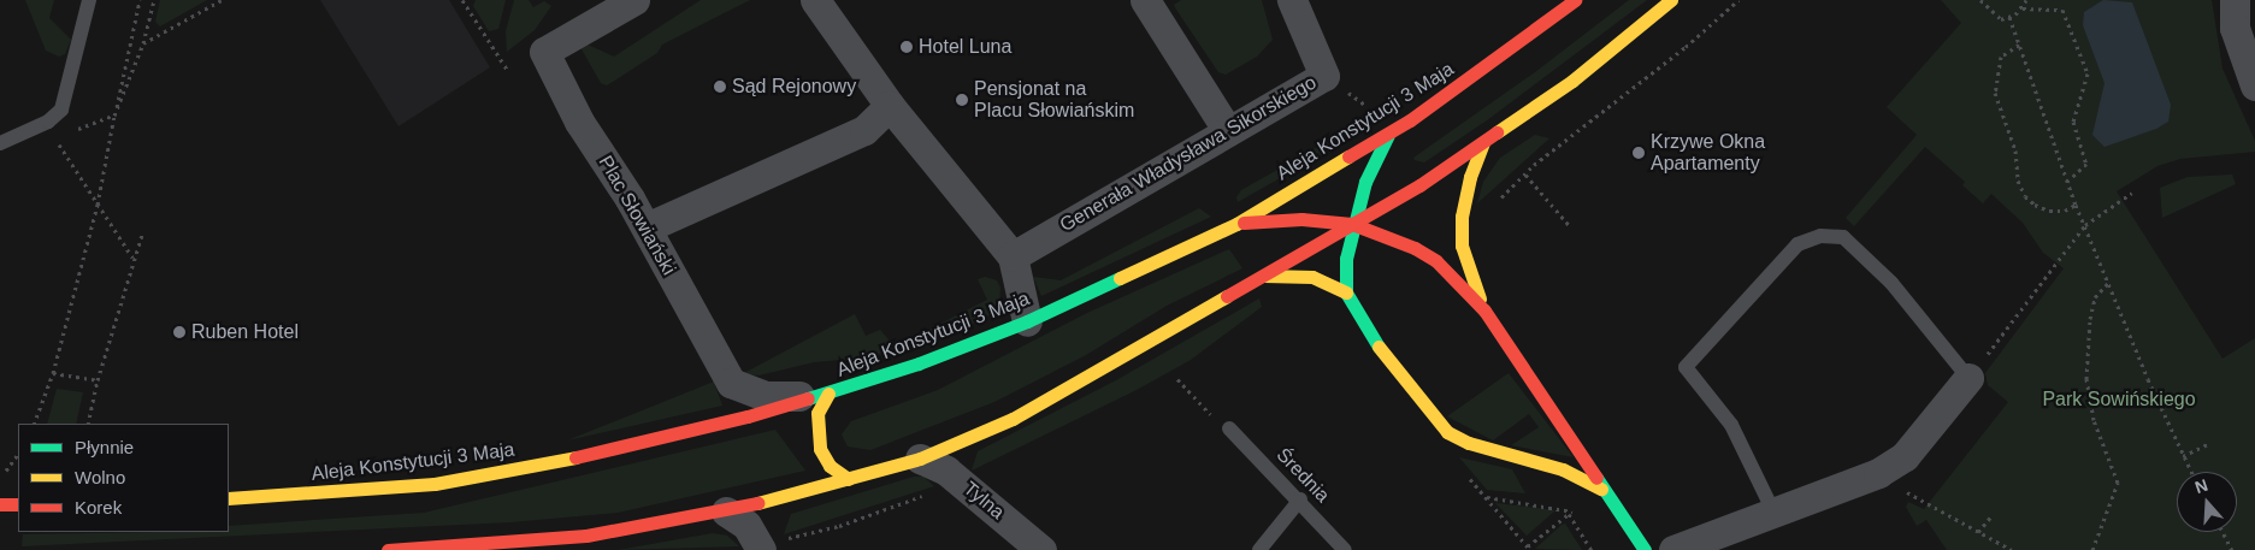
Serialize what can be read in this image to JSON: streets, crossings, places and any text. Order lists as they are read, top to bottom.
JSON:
{
  "streets": {
    "main road": ["Aleja Konstytucji 3 Maja"],
    "street": ["Generała Władysława Sikorskiego", "Plac Słowiański", "Tylna"],
    "lane": ["Średnia"]
  },
  "crossings": [
    ["Aleja Konstytucji 3 Maja", "Plac Słowiański"]
  ],
  "parks": ["Park Sowińskiego"],
  "places": [
    "Hotel Luna",
    "Sąd Rejonowy",
    "Pensjonat na Placu Słowiańskim",
    "Krzywe Okna Apartamenty",
    "Ruben Hotel"
  ],
  "legend": ["Płynnie", "Wolno", "Korek"],
  "north": "top"
}
